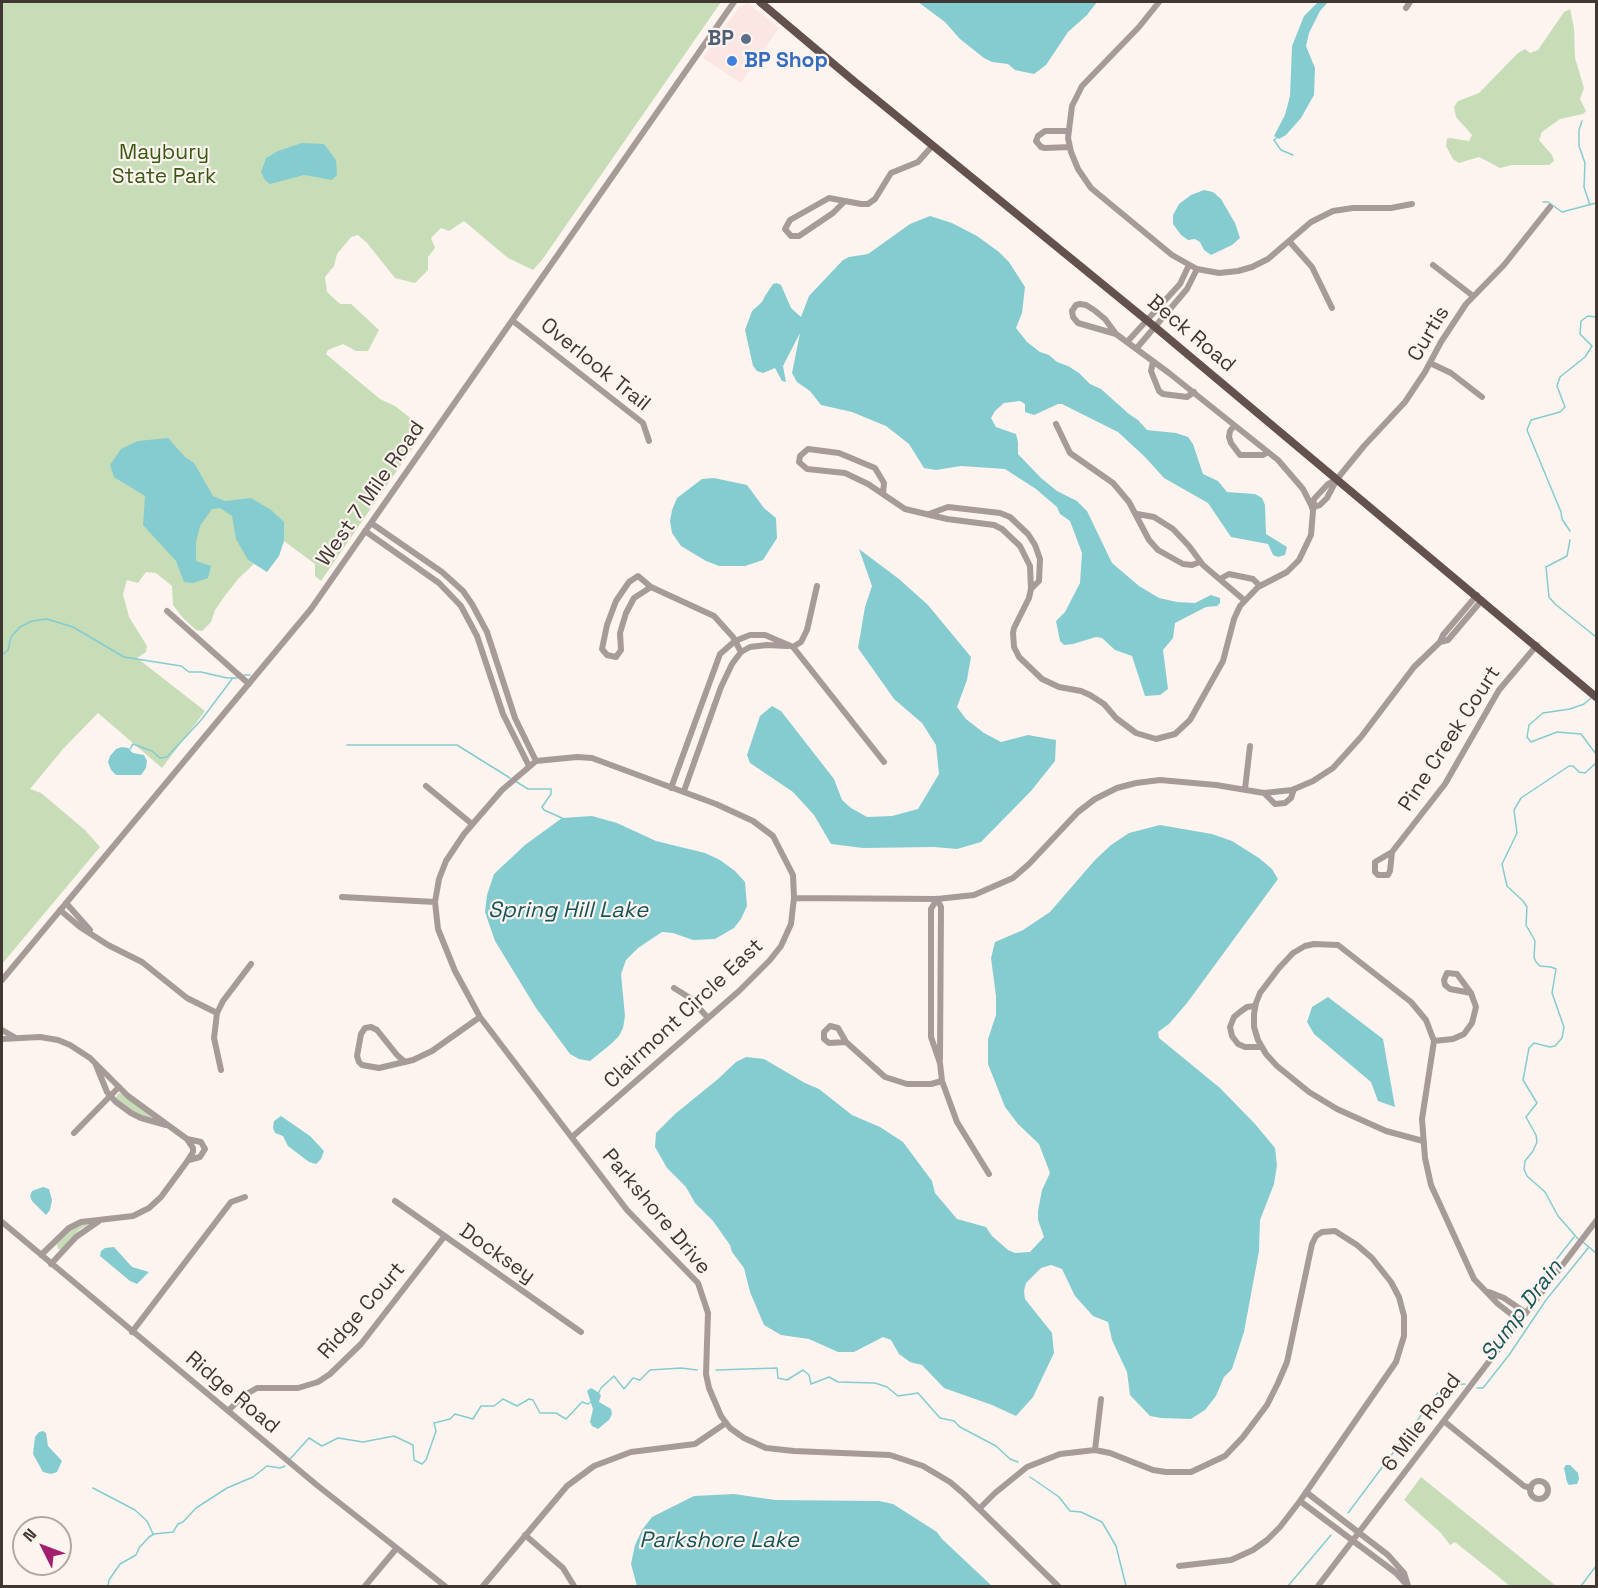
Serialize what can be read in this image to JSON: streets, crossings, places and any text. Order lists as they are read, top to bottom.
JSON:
{
  "streets": {
    "main road": ["Beck Road"],
    "street": [
      "Curtis",
      "Overlook Trail",
      "West 7 Mile Road",
      "Pine Creek Court",
      "Clairmont Circle East",
      "Parkshore Drive",
      "Docksey",
      "Ridge Court",
      "Ridge Road",
      "6 Mile Road"
    ]
  },
  "crossings": [
    ["Beck Road", "Curtis"],
    ["Beck Road", "Pine Creek Court"],
    ["Overlook Trail", "West 7 Mile Road"],
    ["Clairmont Circle East", "Parkshore Drive"],
    ["Docksey", "Ridge Court"],
    ["Ridge Court", "Ridge Road"]
  ],
  "water": ["Spring Hill Lake", "Sump Drain", "Parkshore Lake"],
  "parks": ["Maybury State Park"],
  "places": ["BP", "BP Shop"],
  "north": "top left"
}
